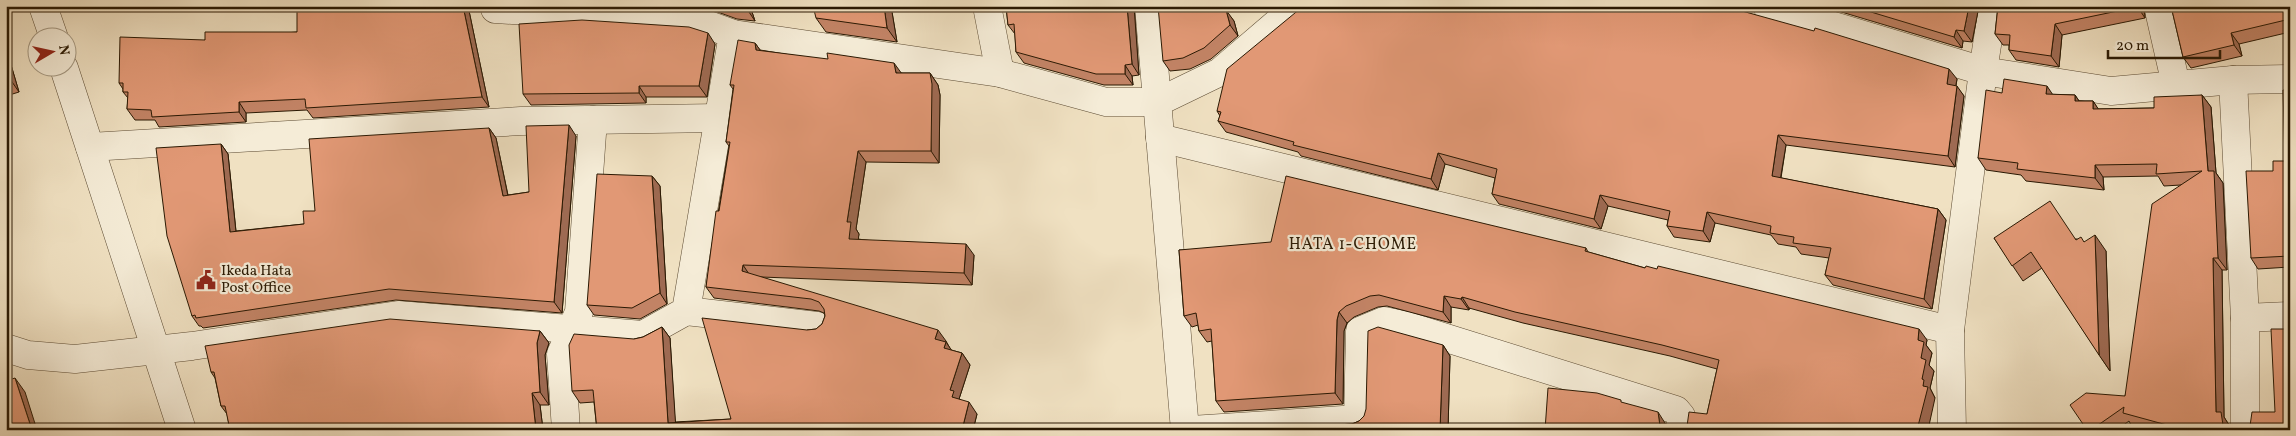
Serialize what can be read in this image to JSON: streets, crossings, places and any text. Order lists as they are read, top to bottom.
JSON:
{
  "districts": ["HATA 1-CHOME"],
  "places": {
    "public building": ["Ikeda Hata Post Office"]
  },
  "scale_bar": "20 m",
  "north": "right"
}
